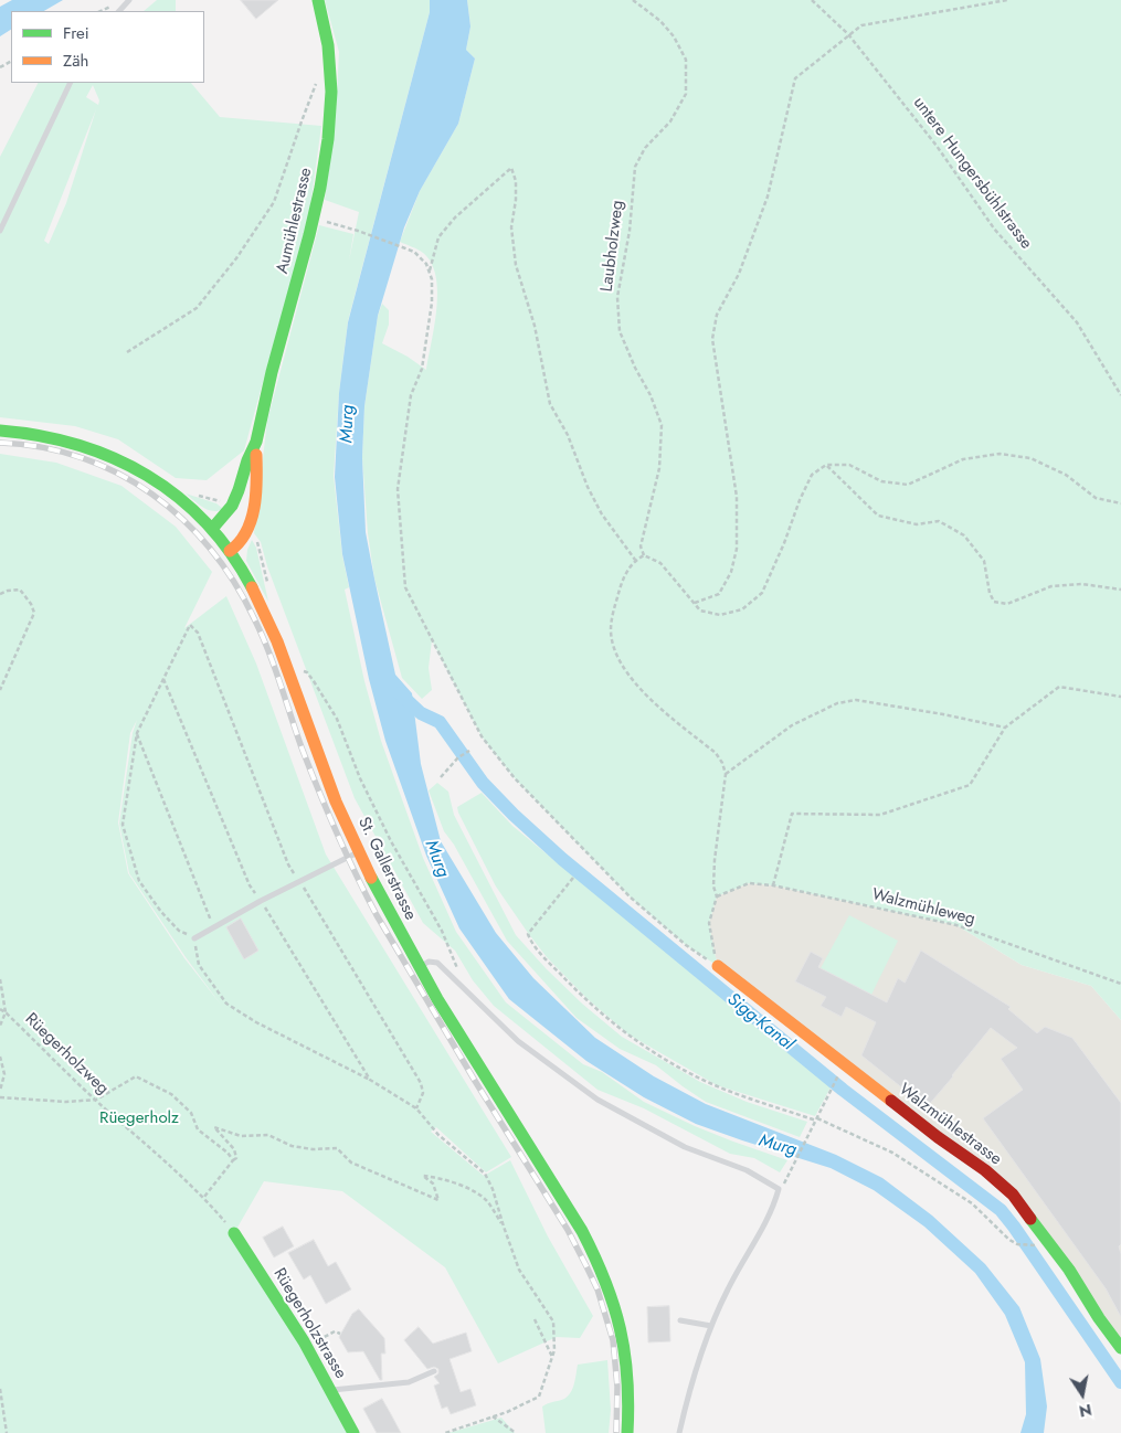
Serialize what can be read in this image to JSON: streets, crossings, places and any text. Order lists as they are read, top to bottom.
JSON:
{
  "streets": {
    "street": [
      "Aumühlestrasse",
      "St. Gallerstrasse",
      "Walzmühlestrasse",
      "Rüegerholzstrasse"
    ],
    "path": [
      "untere Hungersbühlstrasse",
      "Laubholzweg",
      "Walzmühleweg",
      "Rüegerholzweg"
    ]
  },
  "crossings": [
    ["Aumühlestrasse", "St. Gallerstrasse"],
    ["Rüegerholzweg", "Rüegerholzstrasse"]
  ],
  "water": ["Murg", "Sigg-Kanal"],
  "parks": ["Rüegerholz"],
  "legend": ["Frei", "Zäh"],
  "north": "bottom"
}
